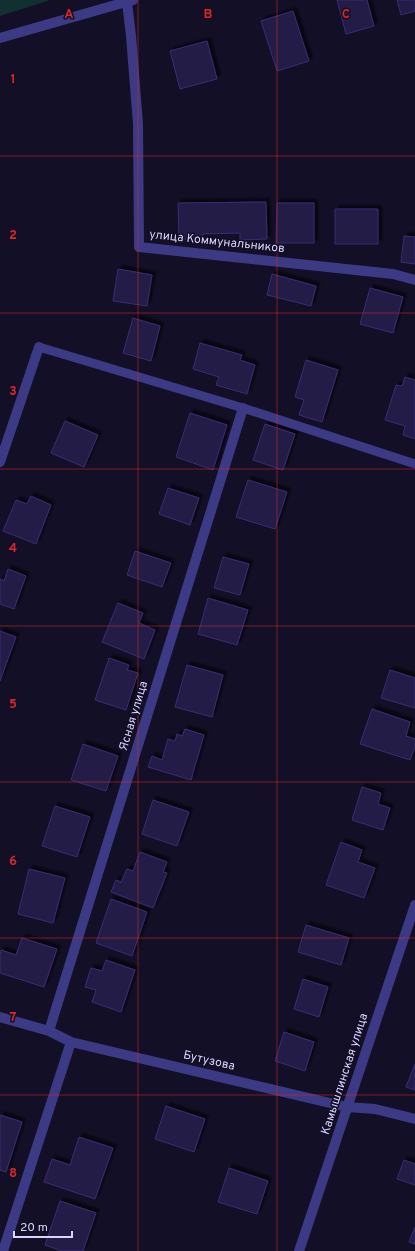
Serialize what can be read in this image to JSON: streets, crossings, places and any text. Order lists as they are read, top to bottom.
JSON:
{
  "streets": {
    "street": [
      "улица Коммунальников",
      "Ясная улица",
      "Бутузова",
      "Камышлинская улица"
    ]
  },
  "crossings": [
    ["Ясная улица", "Бутузова"],
    ["Бутузова", "Камышлинская улица"]
  ],
  "scale_bar": "20 m",
  "grid": {
    "columns": ["A", "B", "C"],
    "rows": [
      "1",
      "2",
      "3",
      "4",
      "5",
      "6",
      "7",
      "8"
    ]
  }
}
